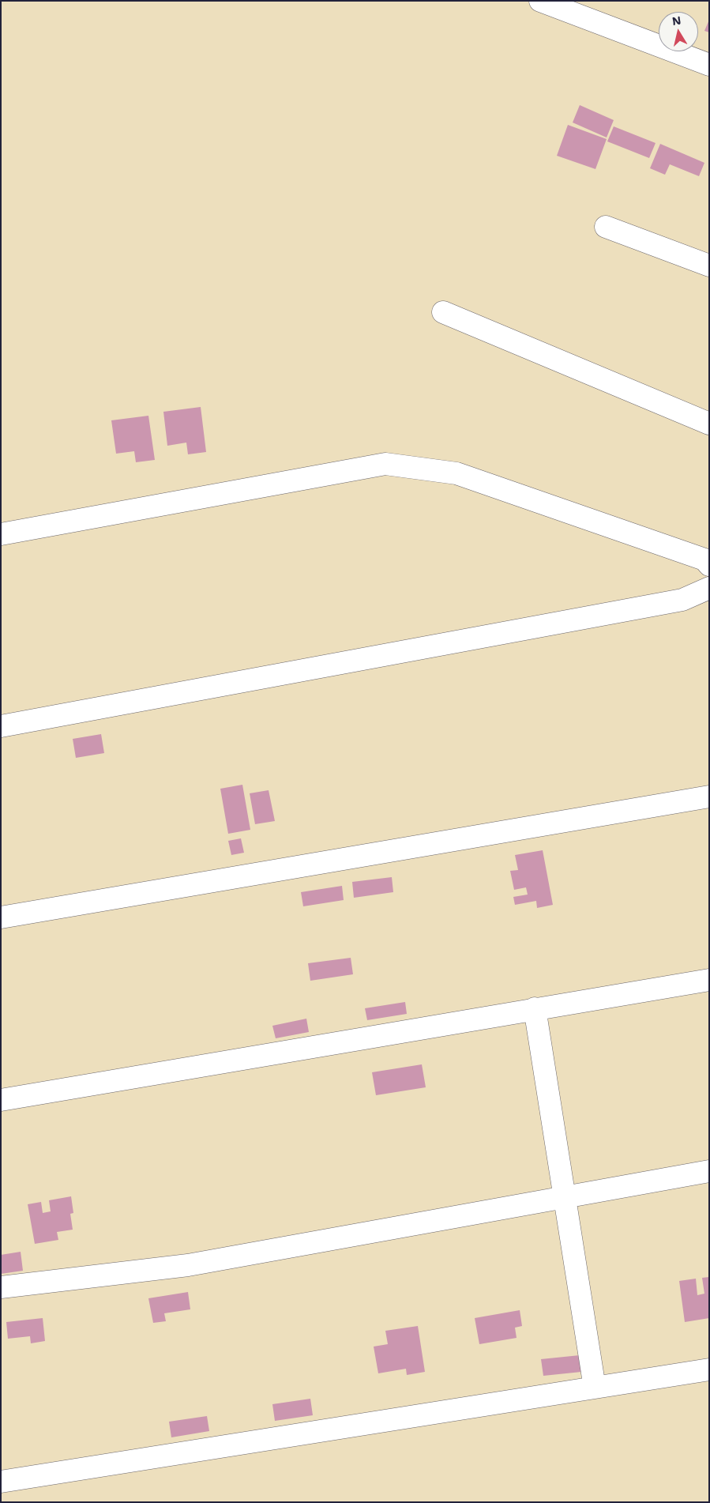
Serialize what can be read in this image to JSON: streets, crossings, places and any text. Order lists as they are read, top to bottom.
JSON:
{
  "north": "top"
}
